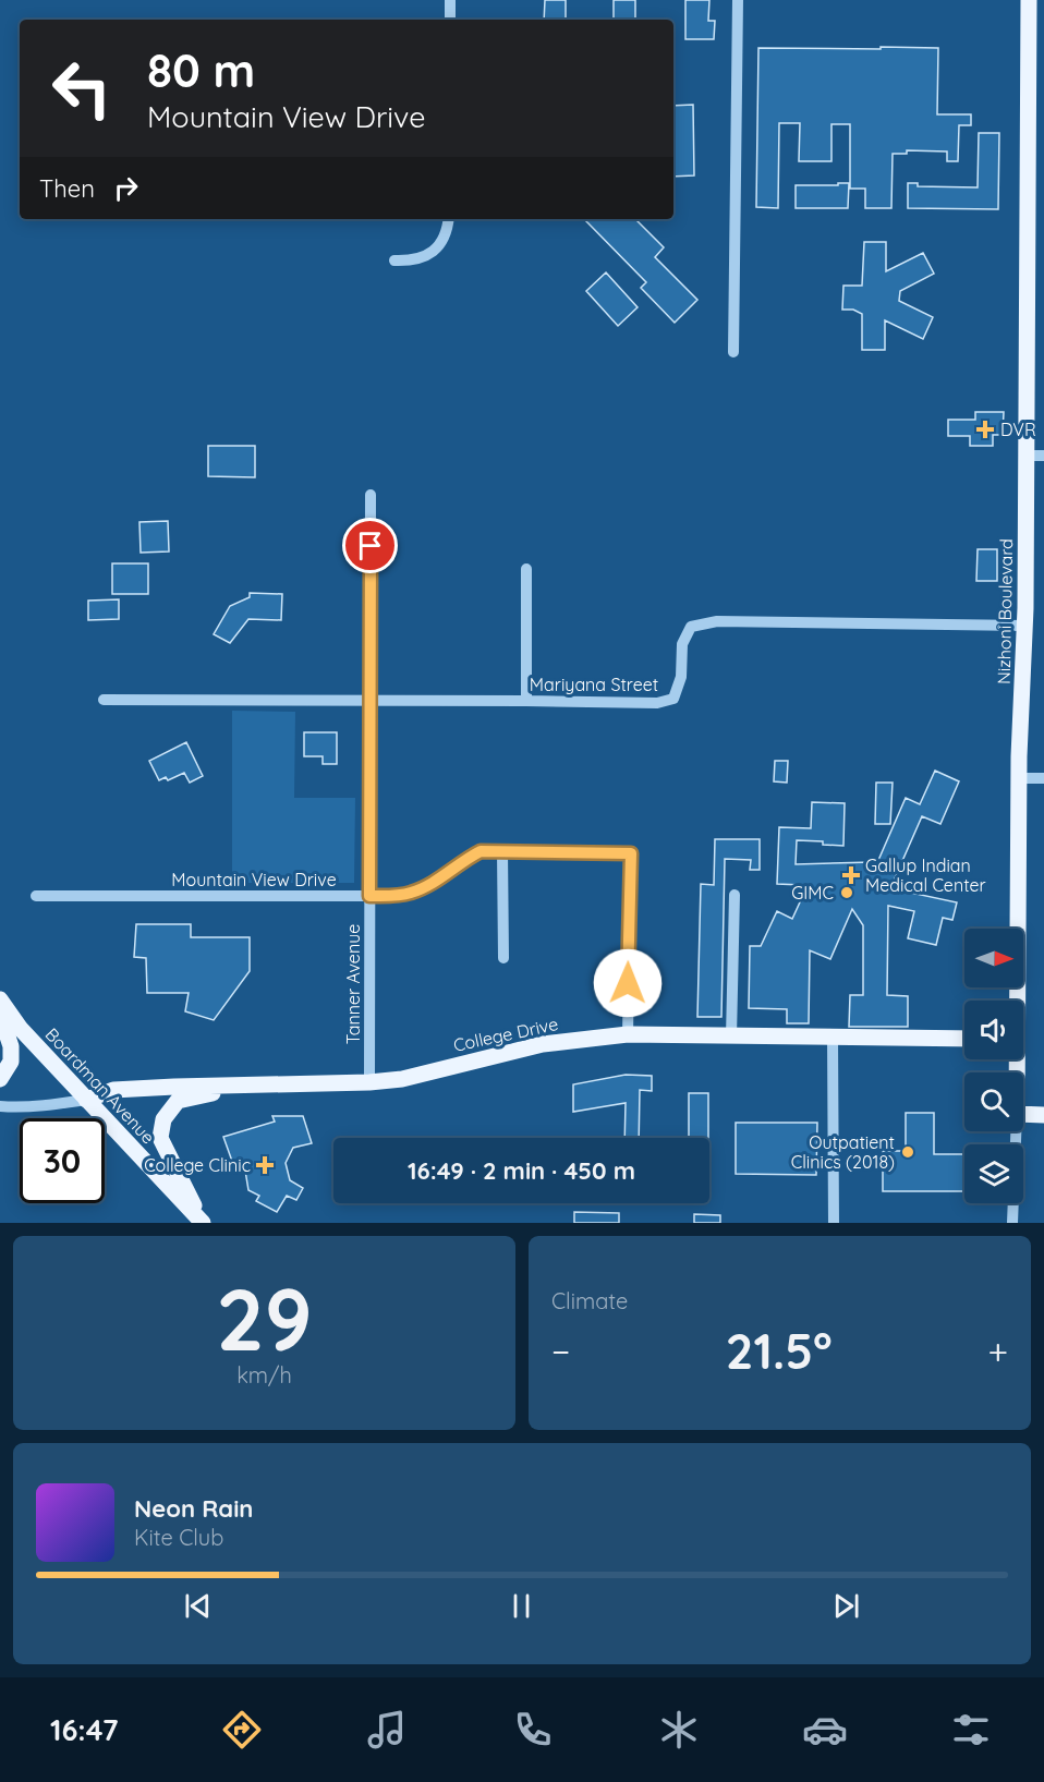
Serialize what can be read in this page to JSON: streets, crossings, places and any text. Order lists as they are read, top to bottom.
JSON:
{
  "streets": {
    "main road": ["Nizhoni Boulevard", "College Drive", "Boardman Avenue"],
    "street": ["Mariyana Street", "Mountain View Drive", "Tanner Avenue"]
  },
  "crossings": [
    ["Nizhoni Boulevard", "Mariyana Street"],
    ["Mariyana Street", "Tanner Avenue"],
    ["Mountain View Drive", "Tanner Avenue"],
    ["Mountain View Drive", "College Drive"],
    ["Tanner Avenue", "College Drive"],
    ["College Drive", "Boardman Avenue"]
  ],
  "places": {
    "health": ["DVR", "Gallup Indian Medical Center", "College Clinic"],
    "other": ["GIMC", "Outpatient Clinics (2018)"]
  },
  "north": "right",
  "page": {
    "turn": ["80 m", "Mountain View Drive"],
    "then": "Then",
    "limit": "30",
    "trip": "16:49 · 2 min · 450 m",
    "tile": [
      ["29", "km/h"],
      "Climate"
    ],
    "heat": ["−", "21.5°", "+"],
    "song": ["Neon Rain", "Kite Club"],
    "tabs": "16:47"
  }
}
